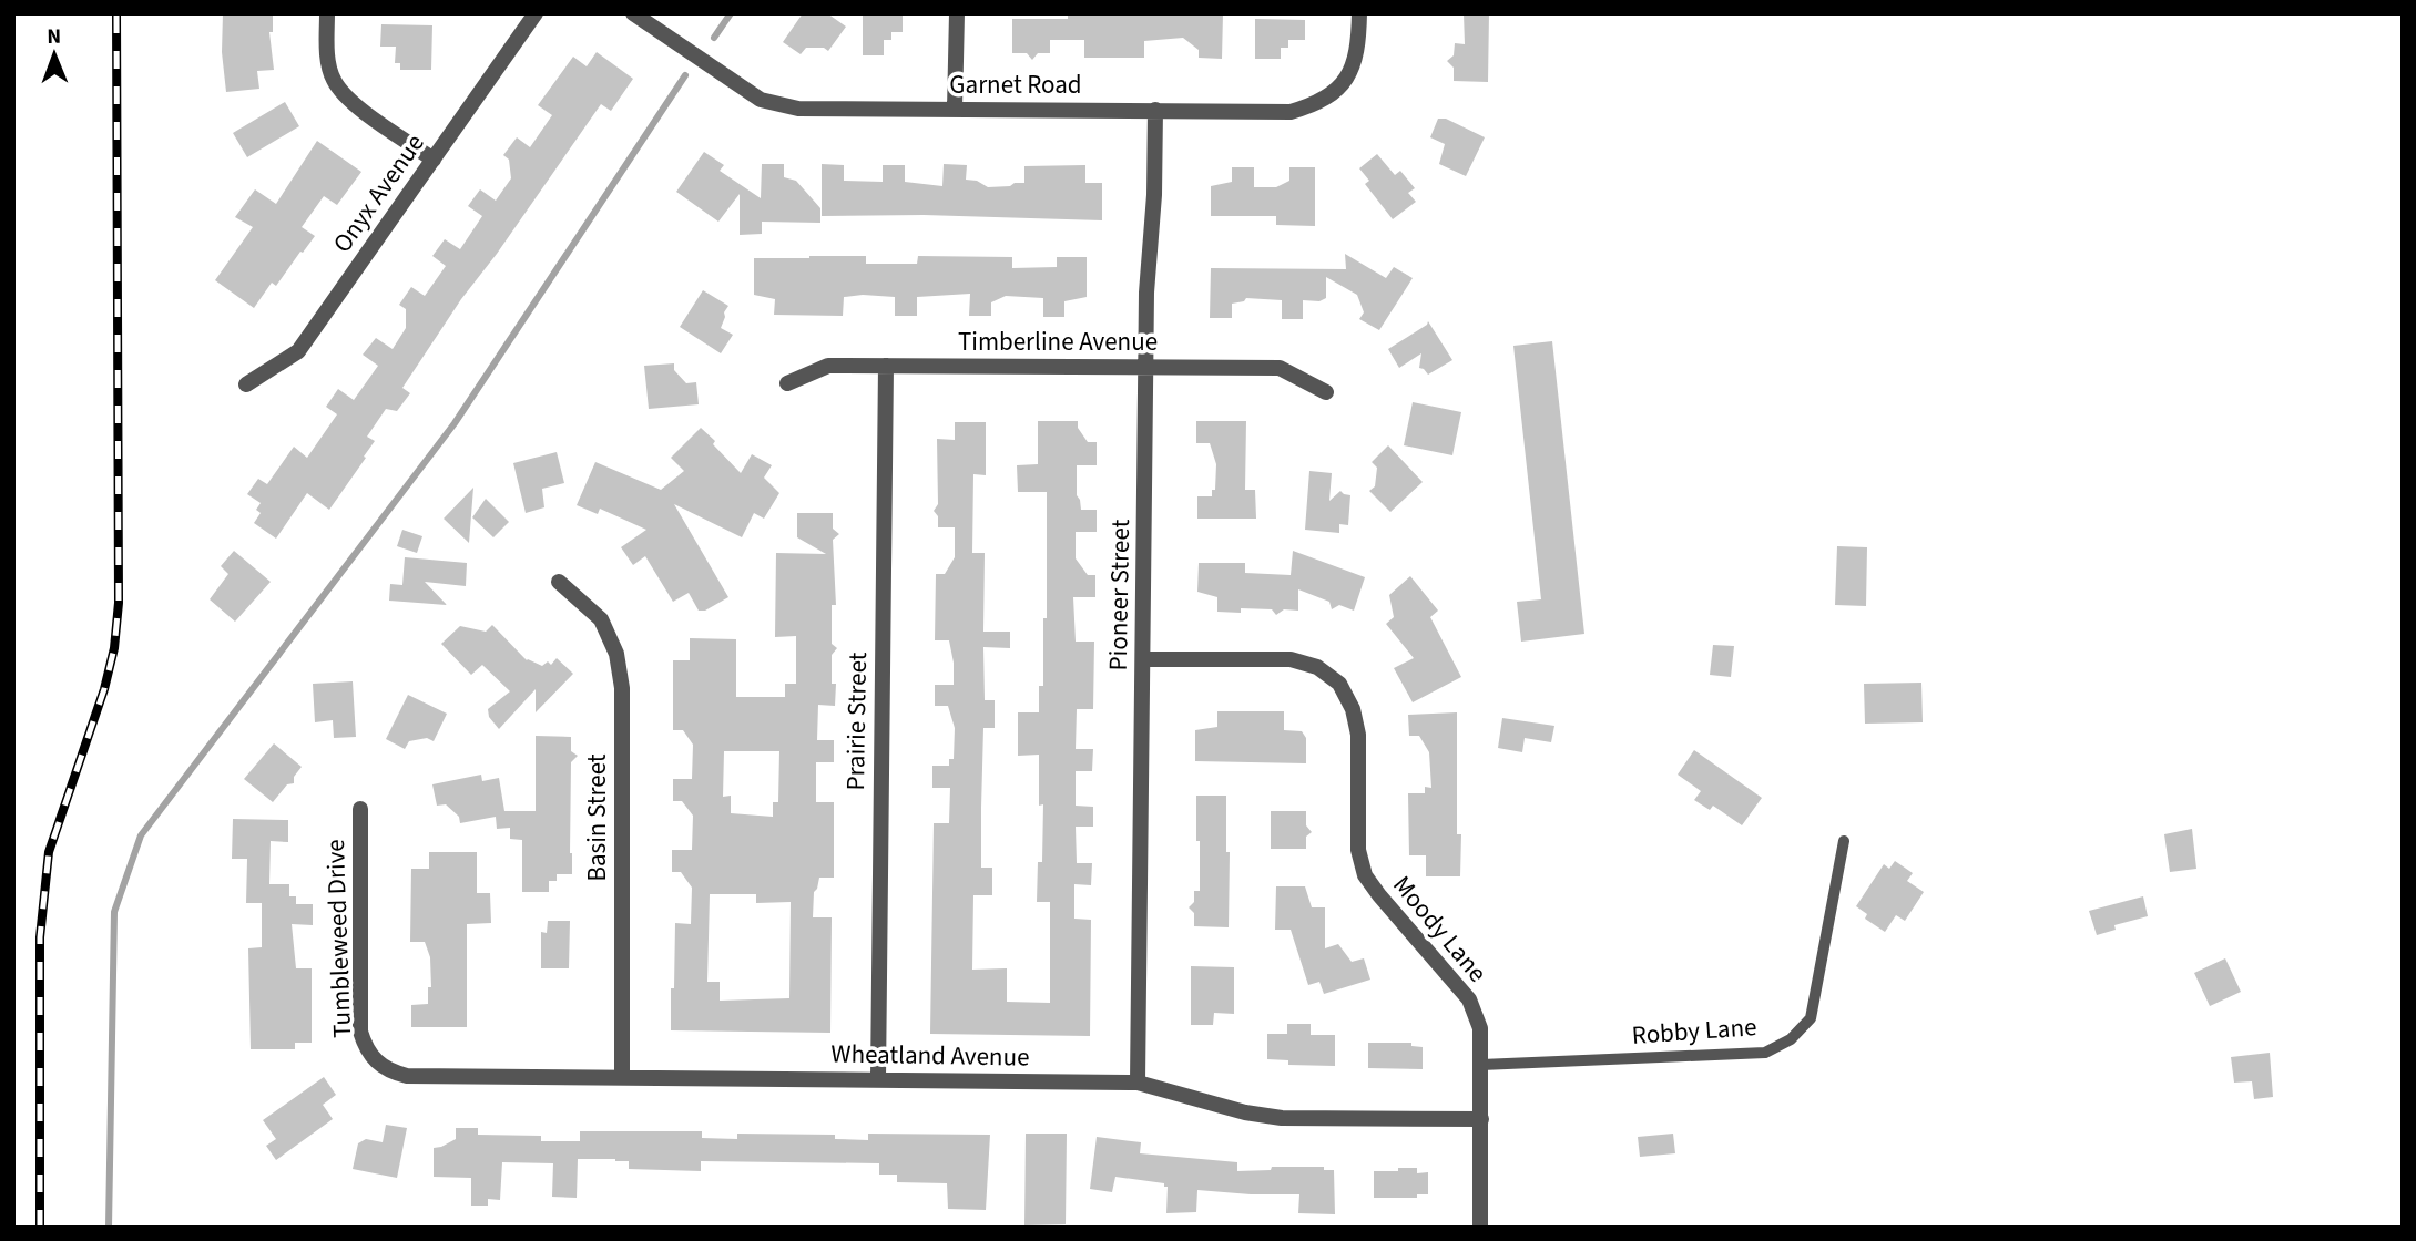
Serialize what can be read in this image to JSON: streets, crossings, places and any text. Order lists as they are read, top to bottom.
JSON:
{
  "streets": {
    "street": [
      "Garnet Road",
      "Onyx Avenue",
      "Timberline Avenue",
      "Pioneer Street",
      "Prairie Street",
      "Basin Street",
      "Moody Lane",
      "Tumbleweed Drive",
      "Wheatland Avenue"
    ],
    "lane": ["Robby Lane"]
  },
  "crossings": [
    ["Garnet Road", "Pioneer Street"],
    ["Timberline Avenue", "Pioneer Street"],
    ["Timberline Avenue", "Prairie Street"],
    ["Pioneer Street", "Moody Lane"],
    ["Pioneer Street", "Wheatland Avenue"],
    ["Prairie Street", "Wheatland Avenue"],
    ["Basin Street", "Wheatland Avenue"],
    ["Moody Lane", "Robby Lane"],
    ["Moody Lane", "Wheatland Avenue"],
    ["Tumbleweed Drive", "Wheatland Avenue"]
  ],
  "north": "top"
}
